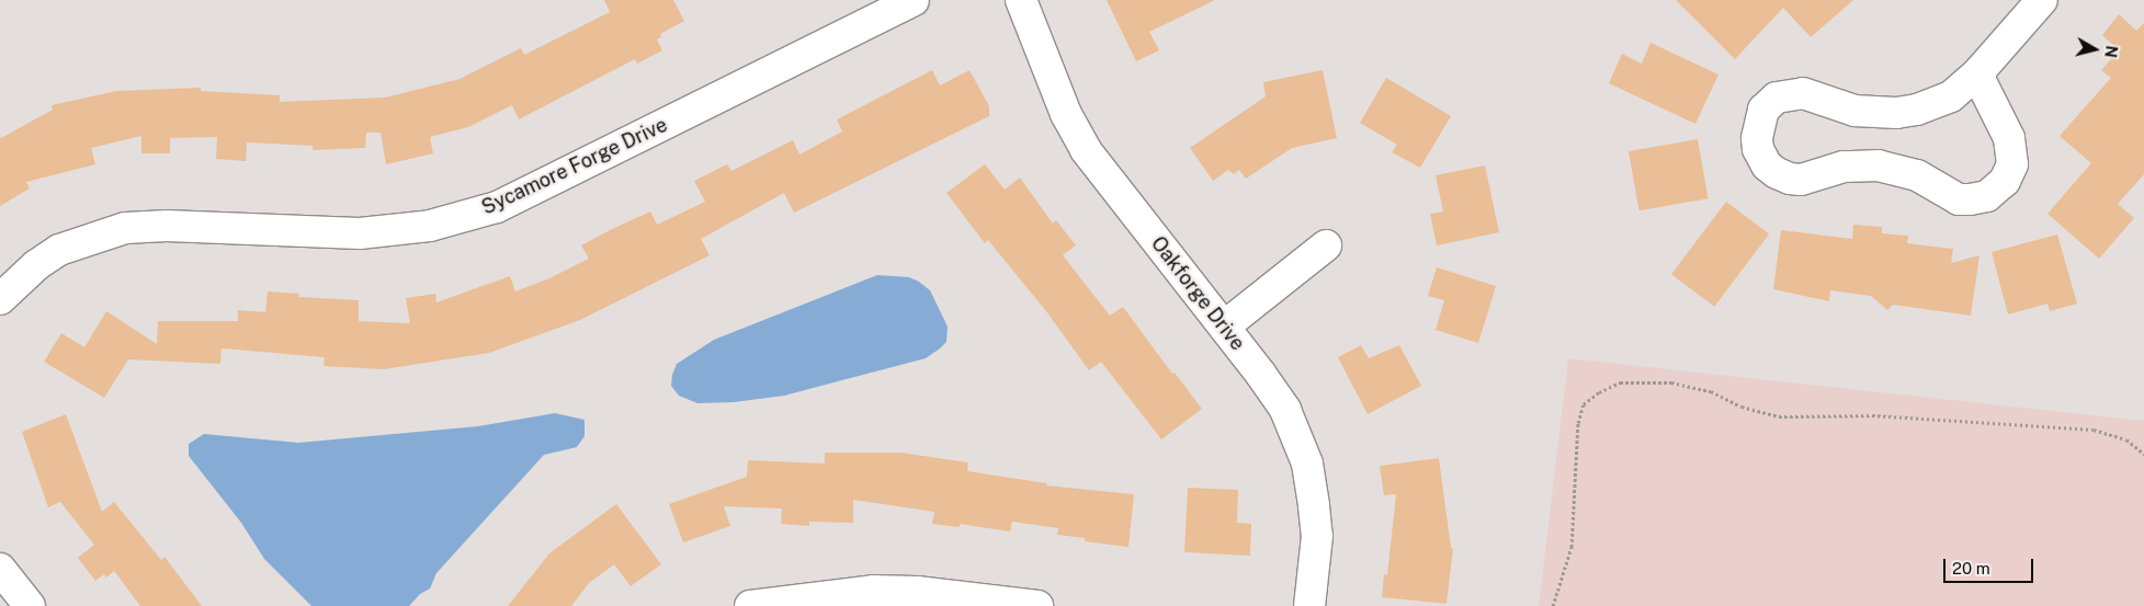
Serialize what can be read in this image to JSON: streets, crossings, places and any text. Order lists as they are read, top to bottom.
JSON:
{
  "streets": {
    "street": ["Sycamore Forge Drive", "Oakforge Drive"]
  },
  "scale_bar": "20 m",
  "north": "right"
}
